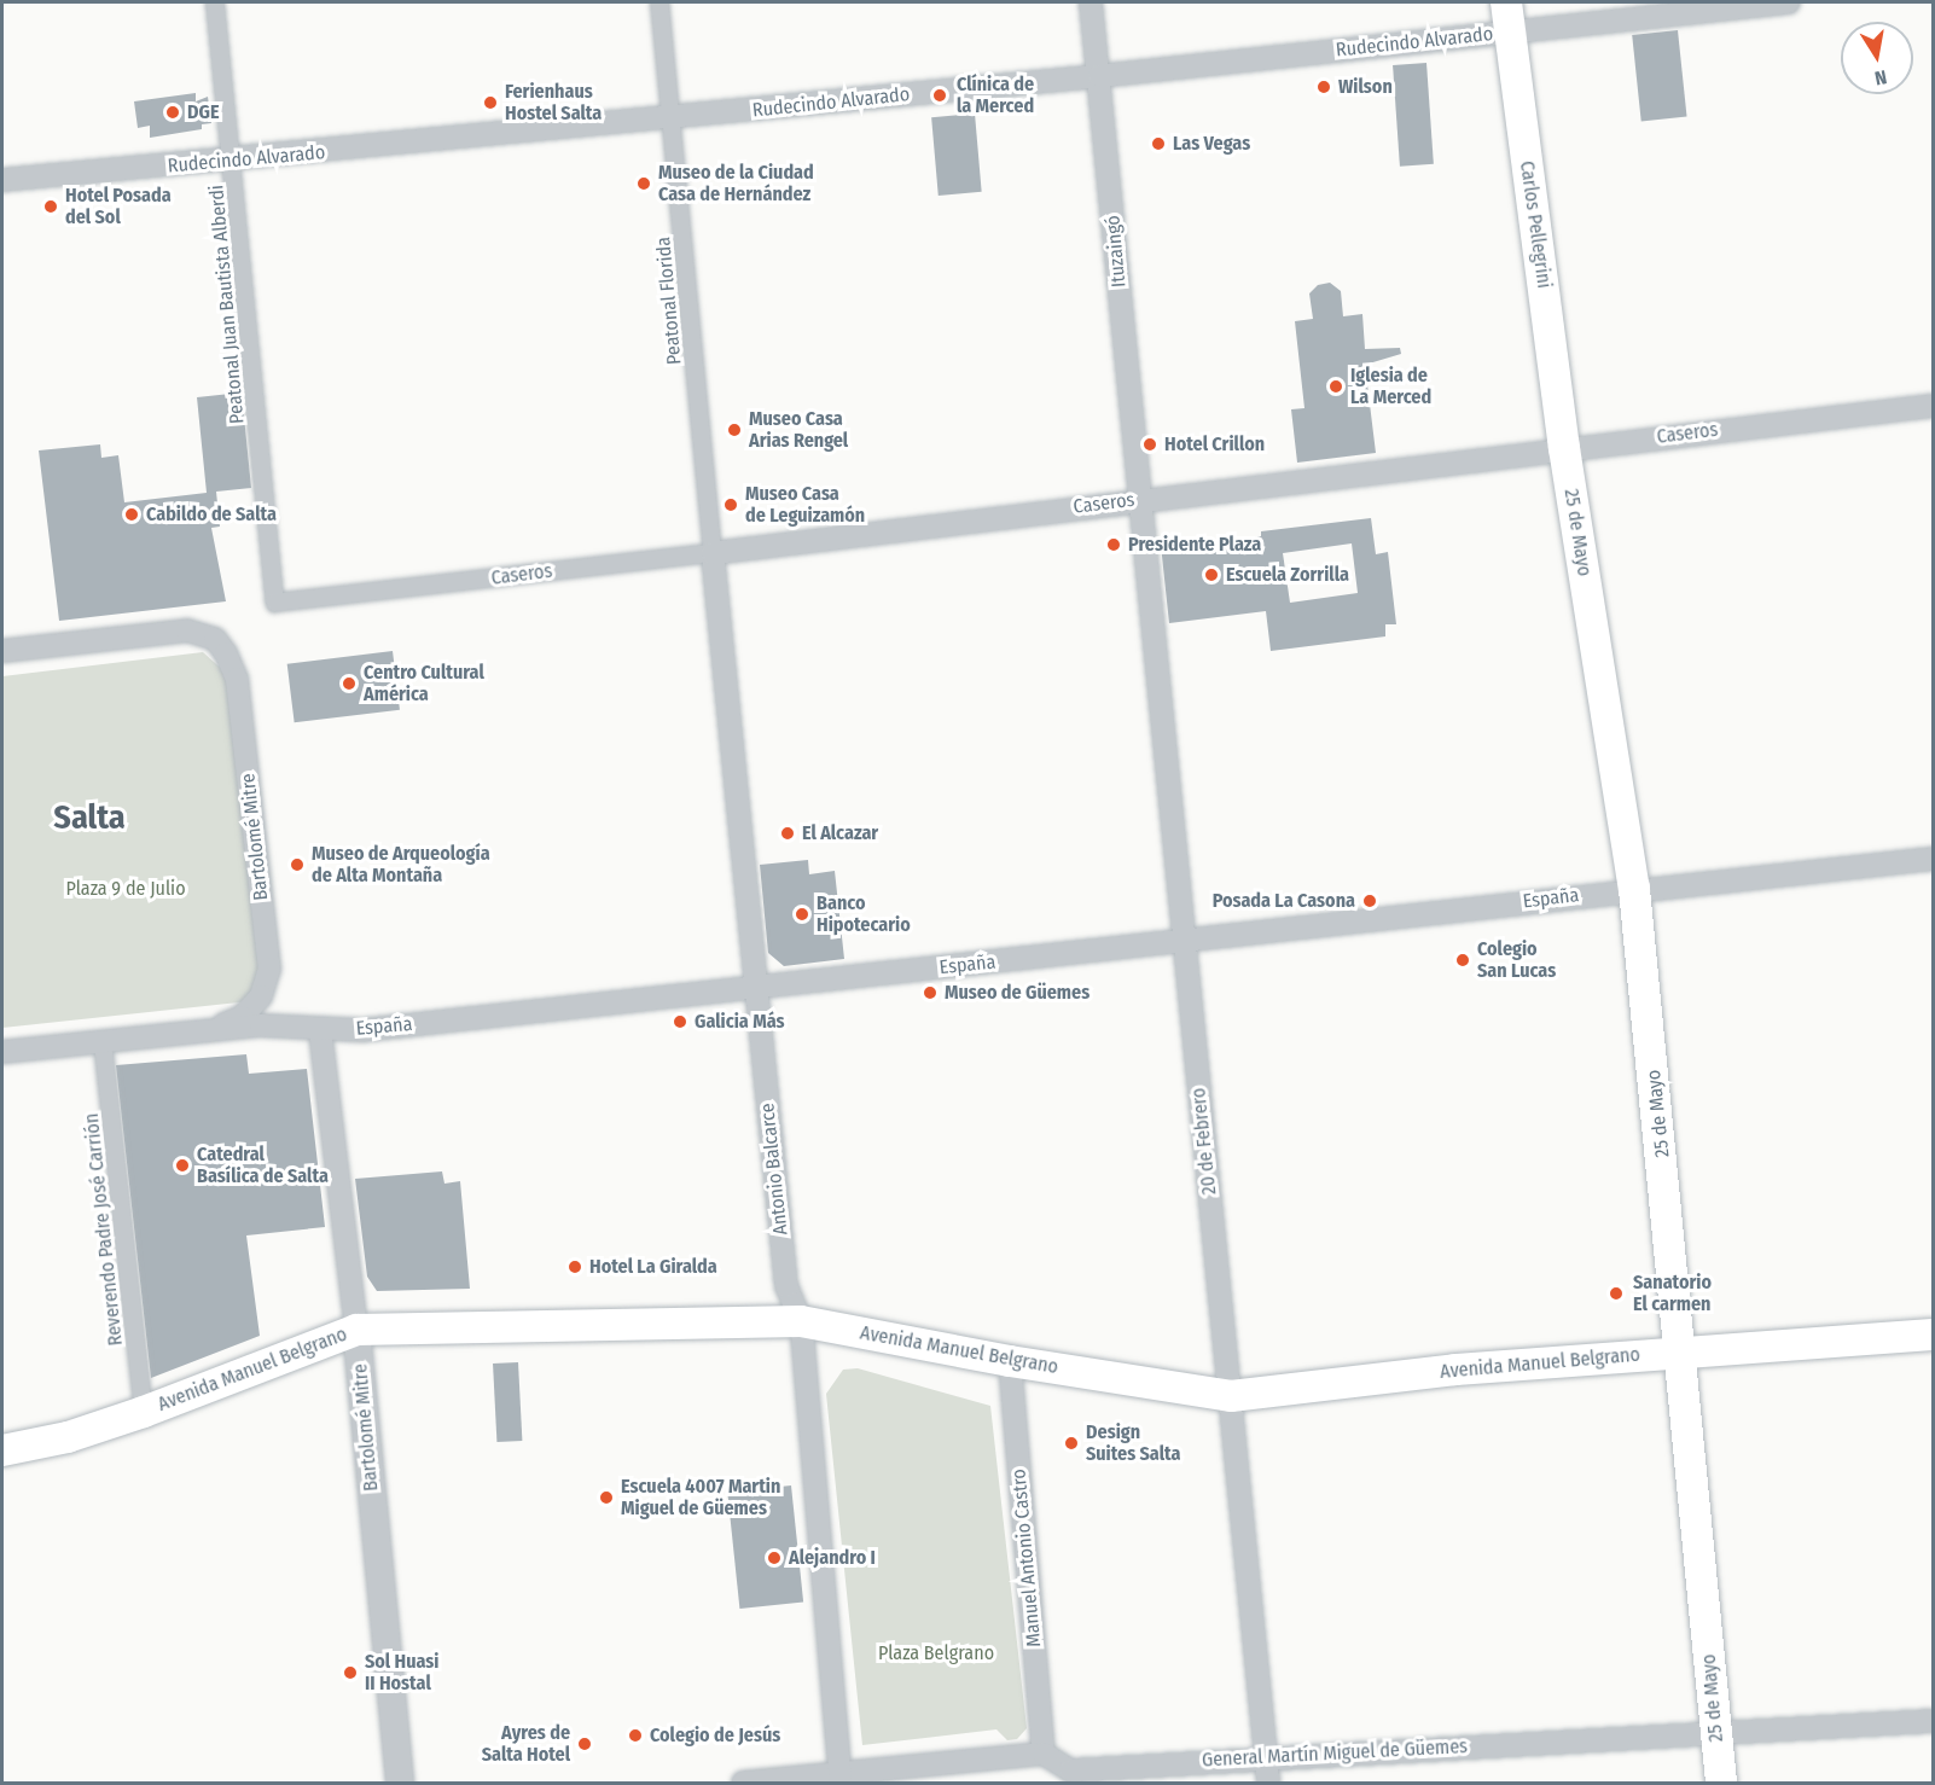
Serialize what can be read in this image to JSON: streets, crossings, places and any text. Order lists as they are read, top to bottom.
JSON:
{
  "streets": {
    "main road": ["Carlos Pellegrini", "25 de Mayo", "Avenida Manuel Belgrano"],
    "street": [
      "Rudecindo Alvarado",
      "Ituzaingó",
      "Peatonal Florida",
      "Peatonal Juan Bautista Alberdi",
      "Caseros",
      "Bartolomé Mitre",
      "España",
      "20 de Febrero",
      "Antonio Balcarce",
      "Reverendo Padre José Carrión",
      "Manuel Antonio Castro",
      "General Martín Miguel de Güemes"
    ]
  },
  "crossings": [
    ["Rudecindo Alvarado", "Carlos Pellegrini"],
    ["Rudecindo Alvarado", "Ituzaingó"],
    ["Rudecindo Alvarado", "Peatonal Florida"],
    ["Rudecindo Alvarado", "Peatonal Juan Bautista Alberdi"],
    ["Carlos Pellegrini", "Caseros"],
    ["Carlos Pellegrini", "25 de Mayo"],
    ["Ituzaingó", "Caseros"],
    ["Ituzaingó", "20 de Febrero"],
    ["Peatonal Florida", "Caseros"],
    ["Peatonal Florida", "Antonio Balcarce"],
    ["Peatonal Juan Bautista Alberdi", "Caseros"],
    ["Caseros", "25 de Mayo"],
    ["Caseros", "20 de Febrero"],
    ["Caseros", "Antonio Balcarce"],
    ["25 de Mayo", "España"],
    ["25 de Mayo", "Avenida Manuel Belgrano"],
    ["25 de Mayo", "General Martín Miguel de Güemes"],
    ["Bartolomé Mitre", "España"],
    ["Bartolomé Mitre", "Avenida Manuel Belgrano"],
    ["España", "20 de Febrero"],
    ["España", "Antonio Balcarce"],
    ["España", "Reverendo Padre José Carrión"],
    ["20 de Febrero", "Avenida Manuel Belgrano"],
    ["20 de Febrero", "General Martín Miguel de Güemes"],
    ["Antonio Balcarce", "Avenida Manuel Belgrano"],
    ["Reverendo Padre José Carrión", "Avenida Manuel Belgrano"],
    ["Avenida Manuel Belgrano", "Manuel Antonio Castro"],
    ["Manuel Antonio Castro", "General Martín Miguel de Güemes"]
  ],
  "districts": ["Salta"],
  "parks": ["Plaza 9 de Julio", "Plaza Belgrano"],
  "places": [
    "Wilson",
    "Clínica de la Merced",
    "Ferienhaus Hostel Salta",
    "DGE",
    "Las Vegas",
    "Museo de la Ciudad Casa de Hernández",
    "Hotel Posada del Sol",
    "Iglesia de La Merced",
    "Museo Casa Arias Rengel",
    "Hotel Crillon",
    "Museo Casa de Leguizamón",
    "Cabildo de Salta",
    "Presidente Plaza",
    "Escuela Zorrilla",
    "Centro Cultural América",
    "El Alcazar",
    "Museo de Arqueología de Alta Montaña",
    "Posada La Casona",
    "Banco Hipotecario",
    "Colegio San Lucas",
    "Museo de Güemes",
    "Galicia Más",
    "Catedral Basílica de Salta",
    "Hotel La Giralda",
    "Sanatorio El carmen",
    "Design Suites Salta",
    "Escuela 4007 Martin Miguel de Güemes",
    "Alejandro I",
    "Sol Huasi II Hostal",
    "Colegio de Jesús",
    "Ayres de Salta Hotel"
  ],
  "north": "bottom"
}
